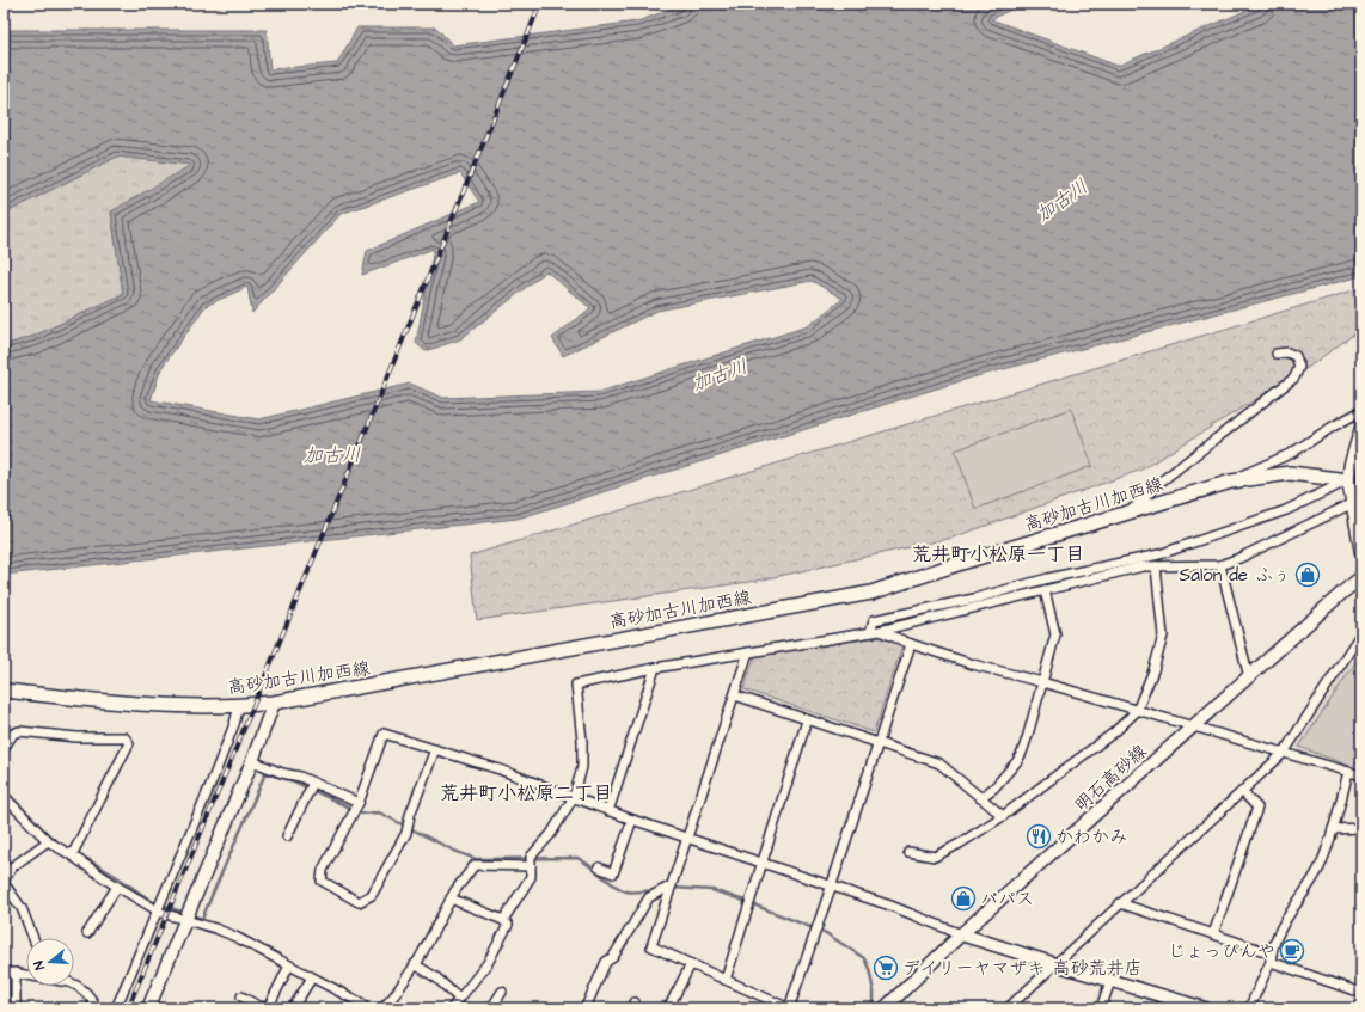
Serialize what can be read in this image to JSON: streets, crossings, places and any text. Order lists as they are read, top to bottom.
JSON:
{
  "streets": {
    "main road": ["高砂加古川加西線", "明石高砂線"]
  },
  "districts": ["荒井町小松原一丁目", "荒井町小松原二丁目"],
  "water": ["加古川"],
  "places": {
    "shop": ["Salon de ふぅ", "パパス"],
    "restaurant": ["かわかみ"],
    "cafe": ["じょっぴんや"],
    "supermarket": ["デイリーヤマザキ 高砂荒井店"]
  },
  "north": "left"
}
